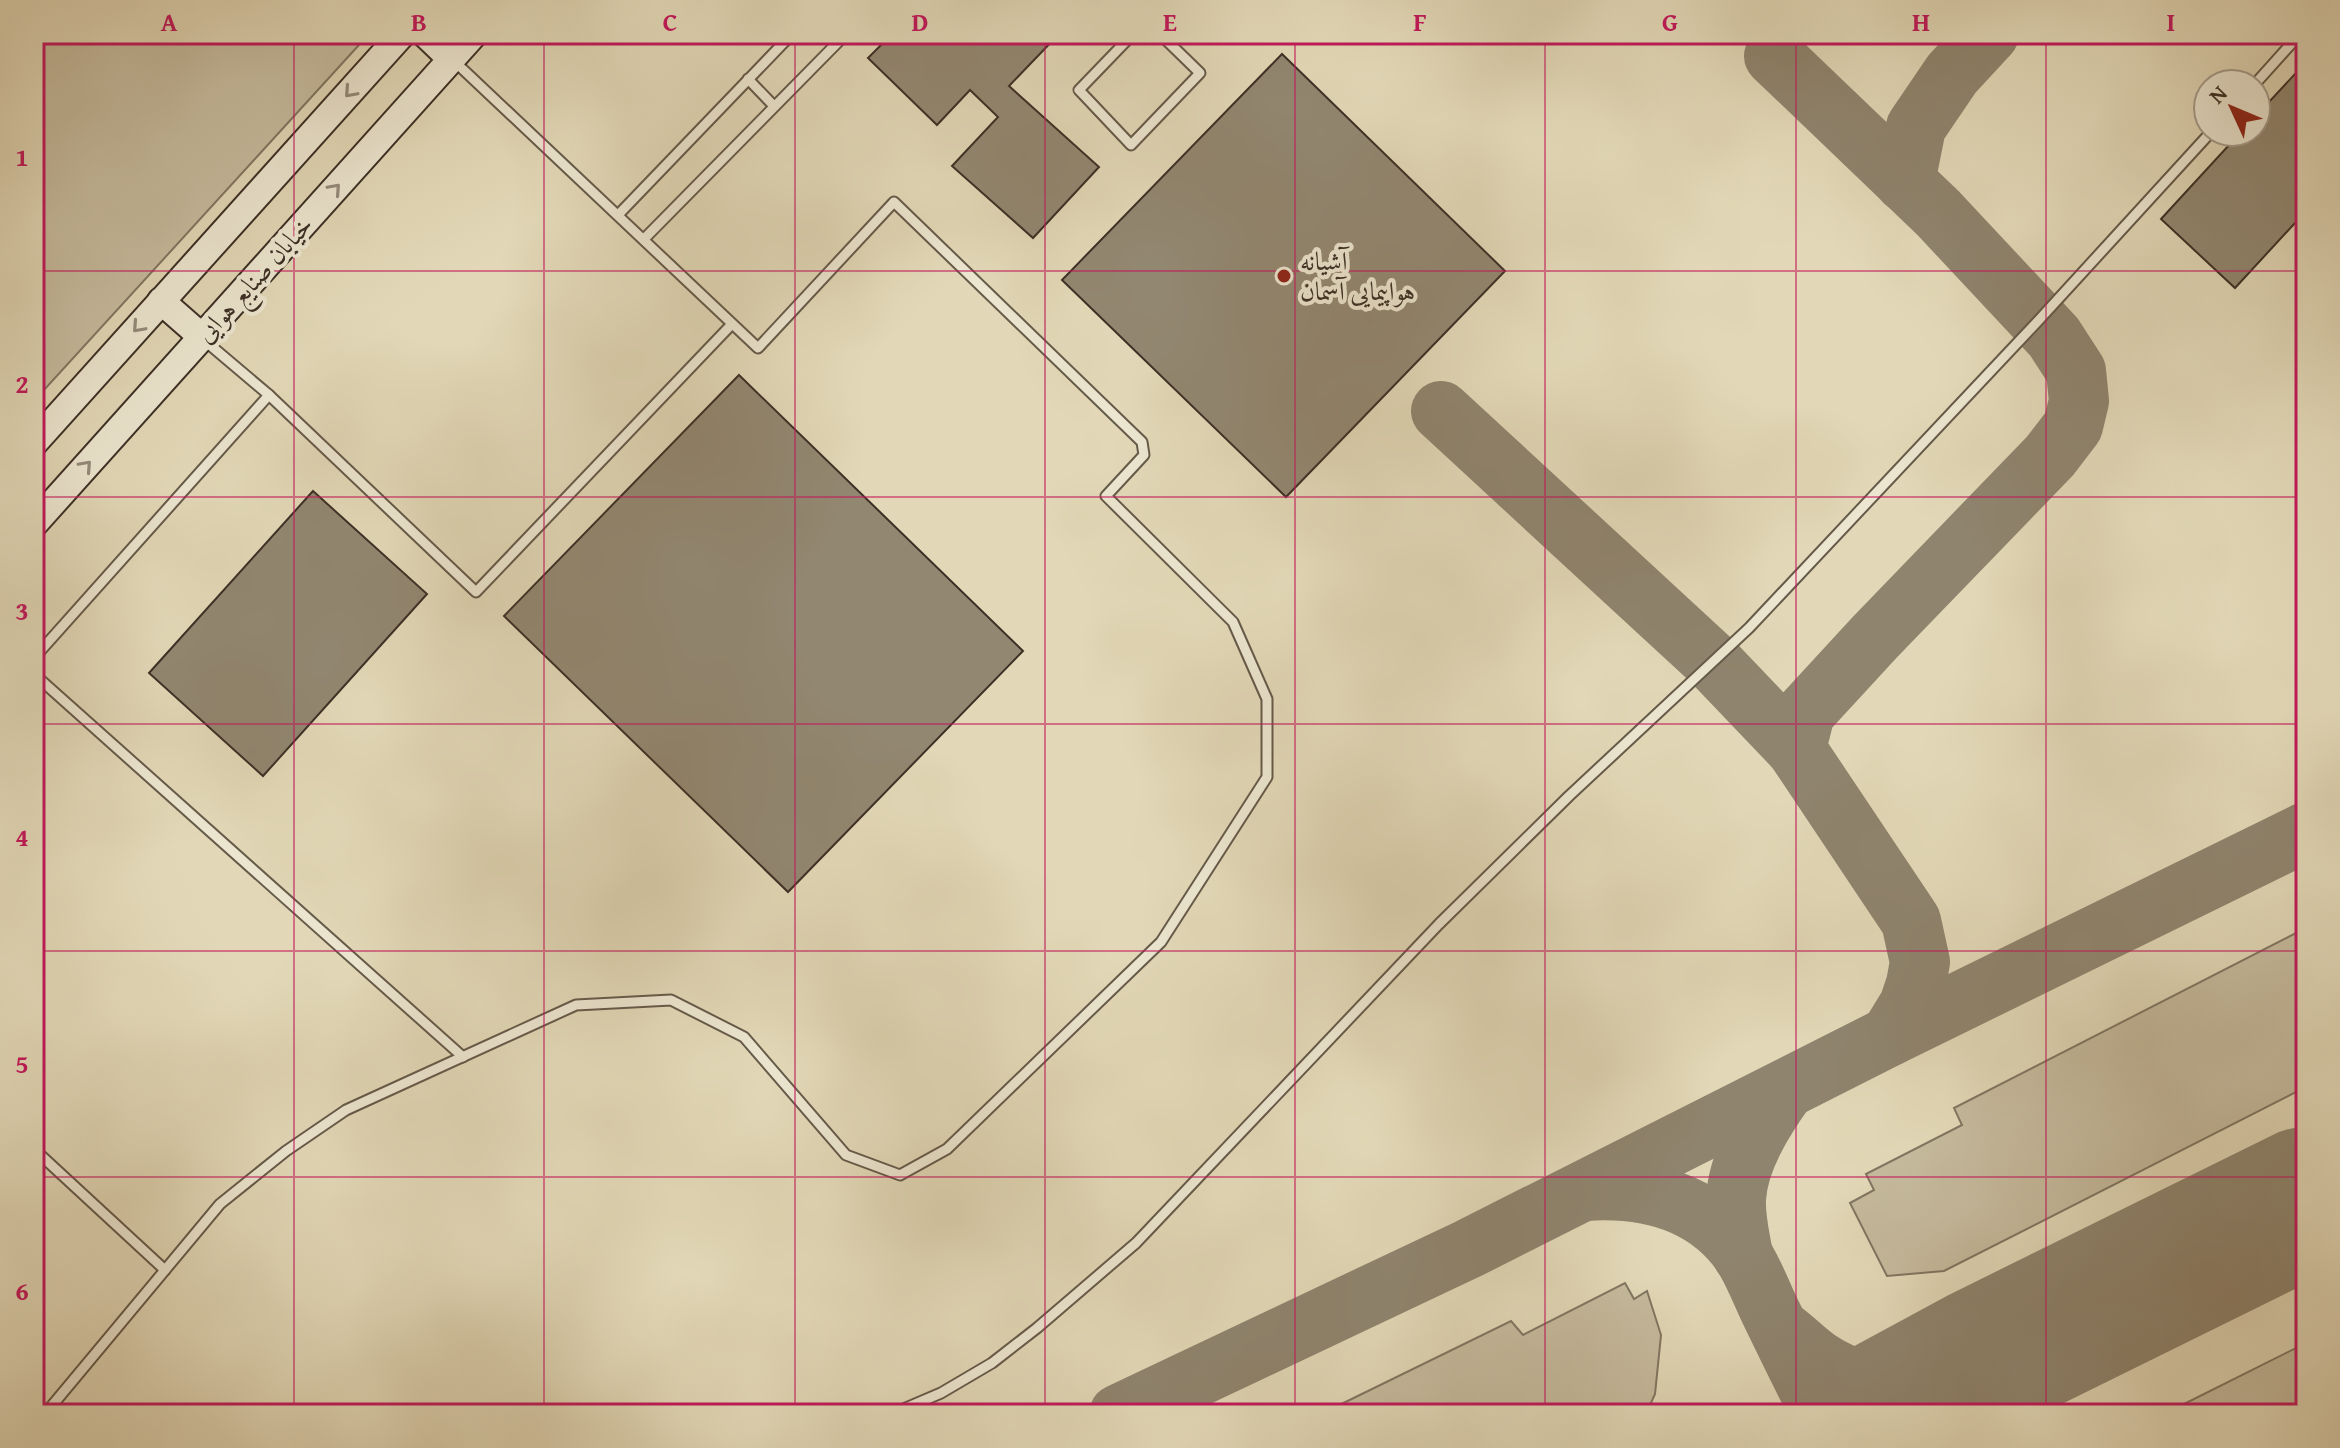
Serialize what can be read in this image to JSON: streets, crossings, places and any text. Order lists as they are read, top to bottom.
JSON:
{
  "streets": {
    "street": ["خیابان صنایع هوایی"]
  },
  "places": ["آشیانه هواپیمایی آسمان"],
  "north": "top left",
  "grid": {
    "columns": [
      "A",
      "B",
      "C",
      "D",
      "E",
      "F",
      "G",
      "H",
      "I"
    ],
    "rows": [
      "1",
      "2",
      "3",
      "4",
      "5",
      "6"
    ]
  }
}
